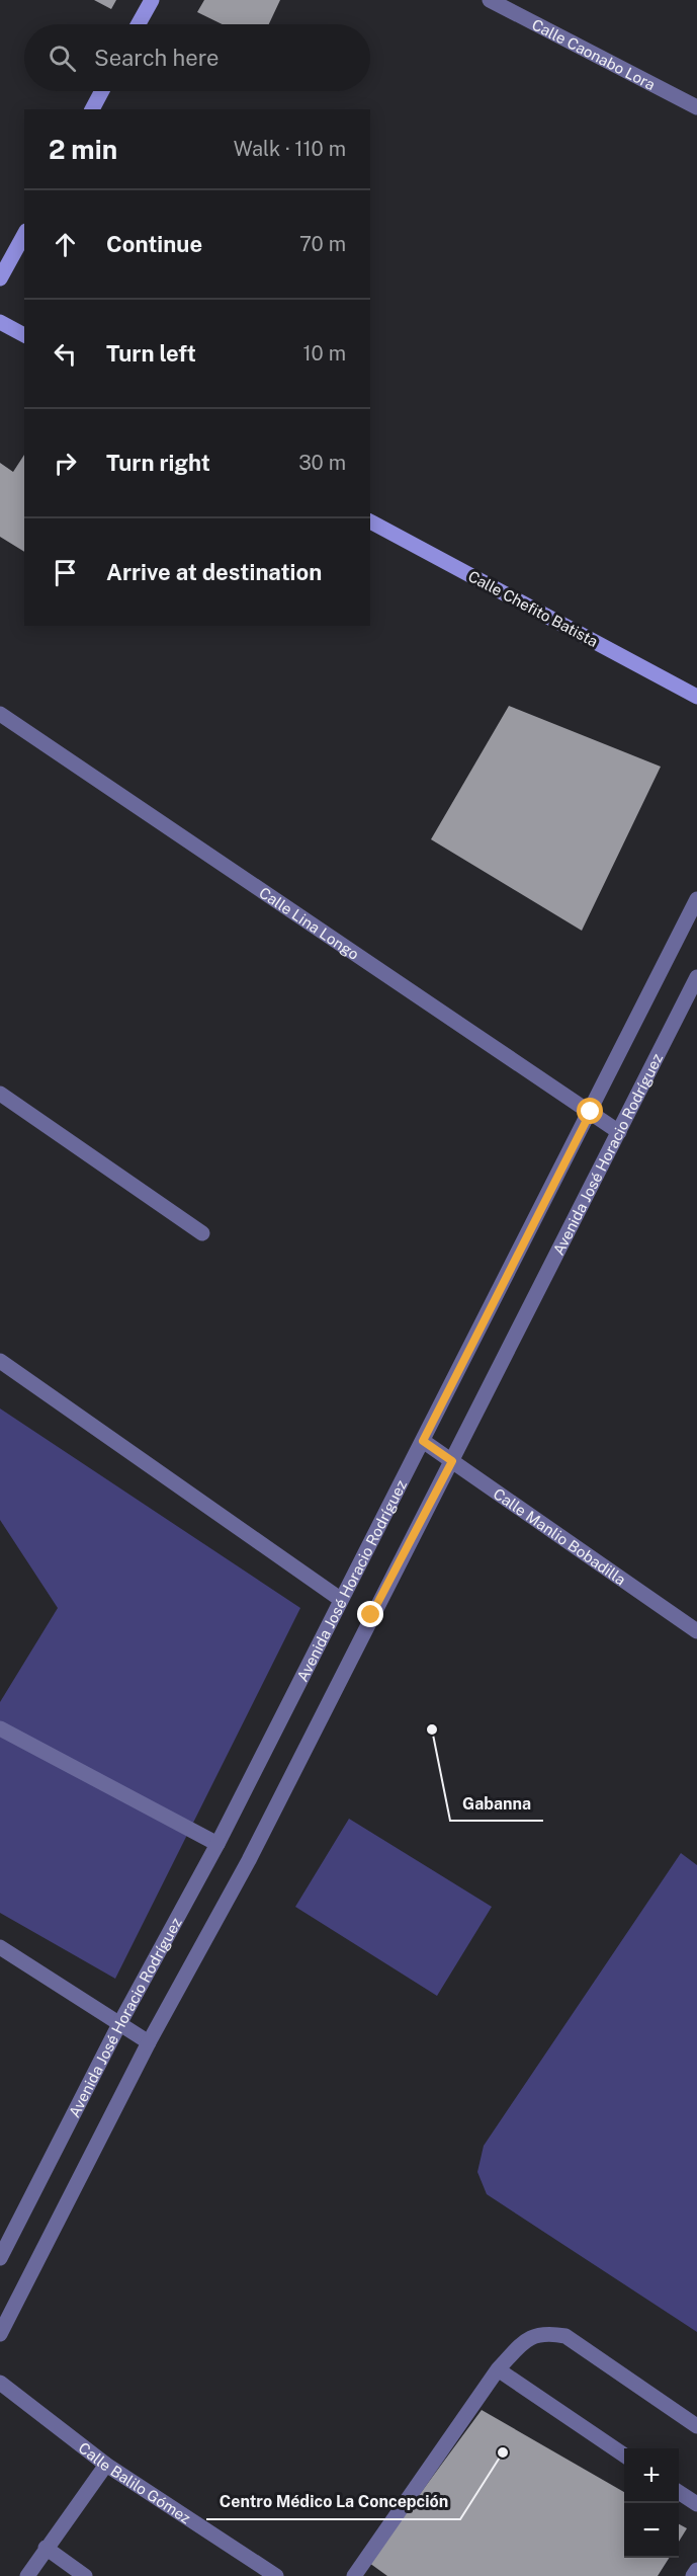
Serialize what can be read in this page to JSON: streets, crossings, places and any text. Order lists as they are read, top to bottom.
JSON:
{
  "streets": {
    "main road": ["Calle Chefito Batista"],
    "street": [
      "Calle Caonabo Lora",
      "Calle Lina Longo",
      "Avenida José Horacio Rodríguez",
      "Calle Manlio Bobadilla",
      "Calle Balilo Gómez"
    ]
  },
  "crossings": [
    ["Calle Lina Longo", "Avenida José Horacio Rodríguez"],
    ["Avenida José Horacio Rodríguez", "Calle Manlio Bobadilla"]
  ],
  "places": ["Gabanna", "Centro Médico La Concepción"],
  "page": {
    "search": "Search here",
    "heading": ["2 min", "Walk · 110 m"],
    "list": [
      ["Continue", "70 m"],
      ["Turn left", "10 m"],
      ["Turn right", "30 m"],
      "Arrive at destination"
    ],
    "map_buttons": ["+", "−"]
  }
}
